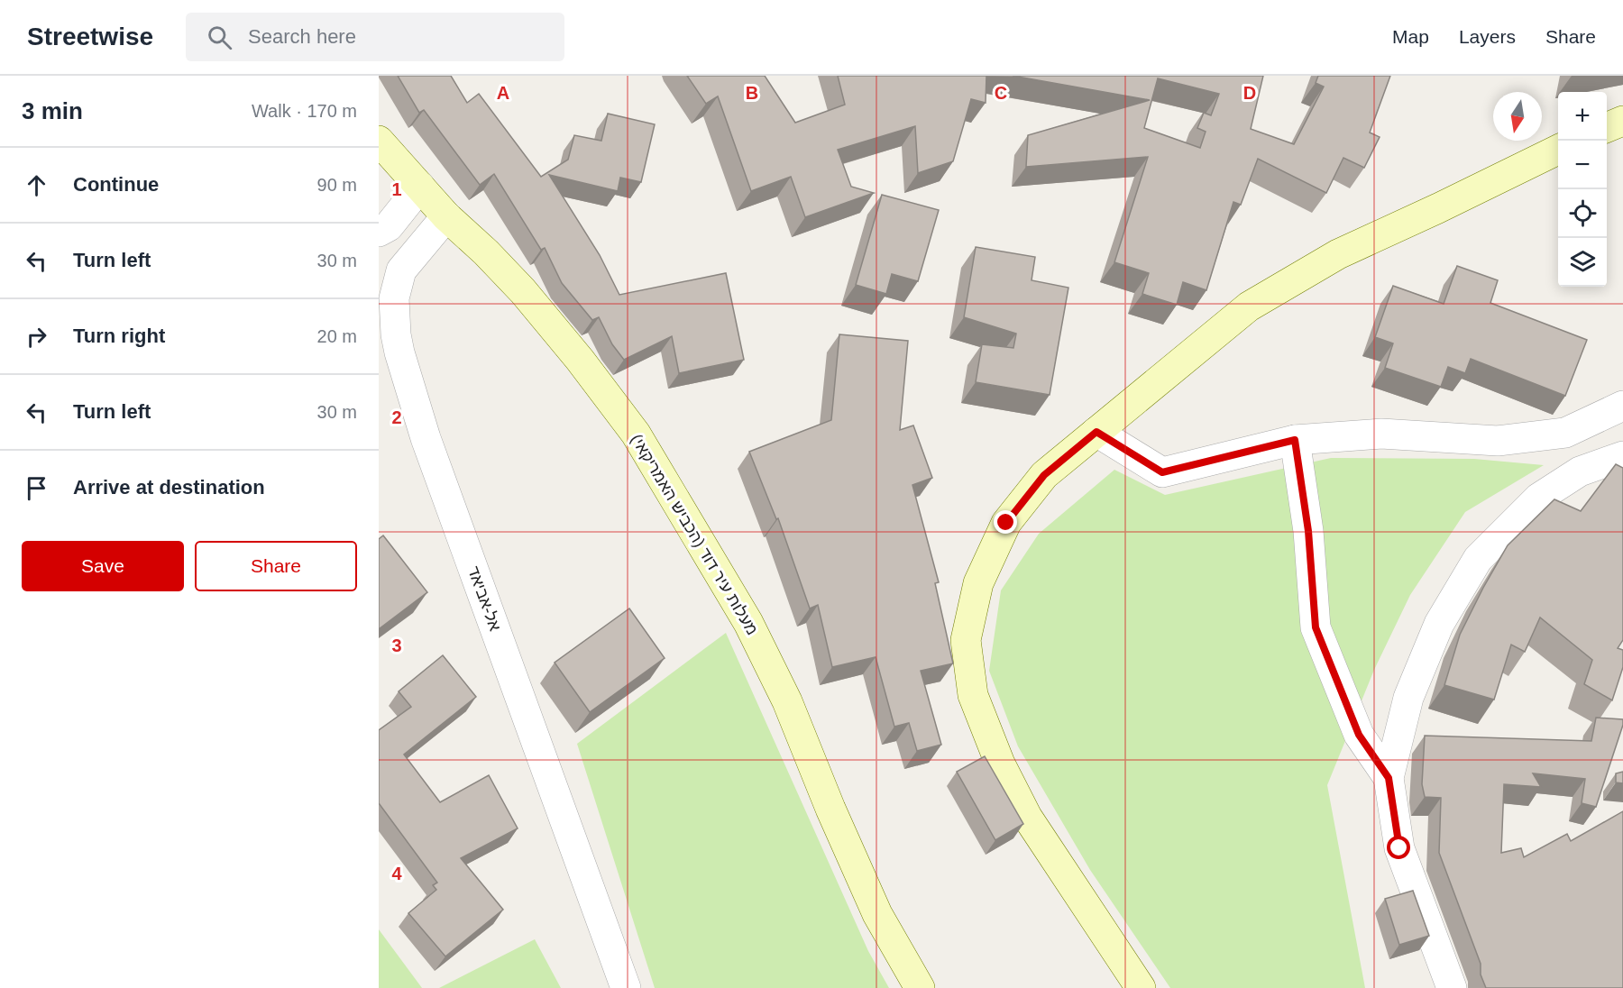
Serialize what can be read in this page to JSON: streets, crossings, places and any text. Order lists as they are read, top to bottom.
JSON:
{
  "streets": {
    "street": ["מעלות עיר דוד (הכביש האמריקאי)", "אל-אביאד"]
  },
  "crossings": [
    ["מעלות עיר דוד (הכביש האמריקאי)", "אל-אביאד"]
  ],
  "north": "bottom",
  "page": {
    "header": "Streetwise",
    "search": "Search here",
    "nav": ["Map", "Layers", "Share"],
    "heading": ["3 min", "Walk · 170 m"],
    "map_buttons": ["+", "−"],
    "list": [
      ["Continue", "90 m"],
      ["Turn left", "30 m"],
      ["Turn right", "20 m"],
      ["Turn left", "30 m"],
      "Arrive at destination"
    ],
    "buttons": ["Save", "Share"]
  },
  "grid": {
    "columns": [
      "A",
      "B",
      "C",
      "D"
    ],
    "rows": [
      "1",
      "2",
      "3",
      "4"
    ]
  }
}
